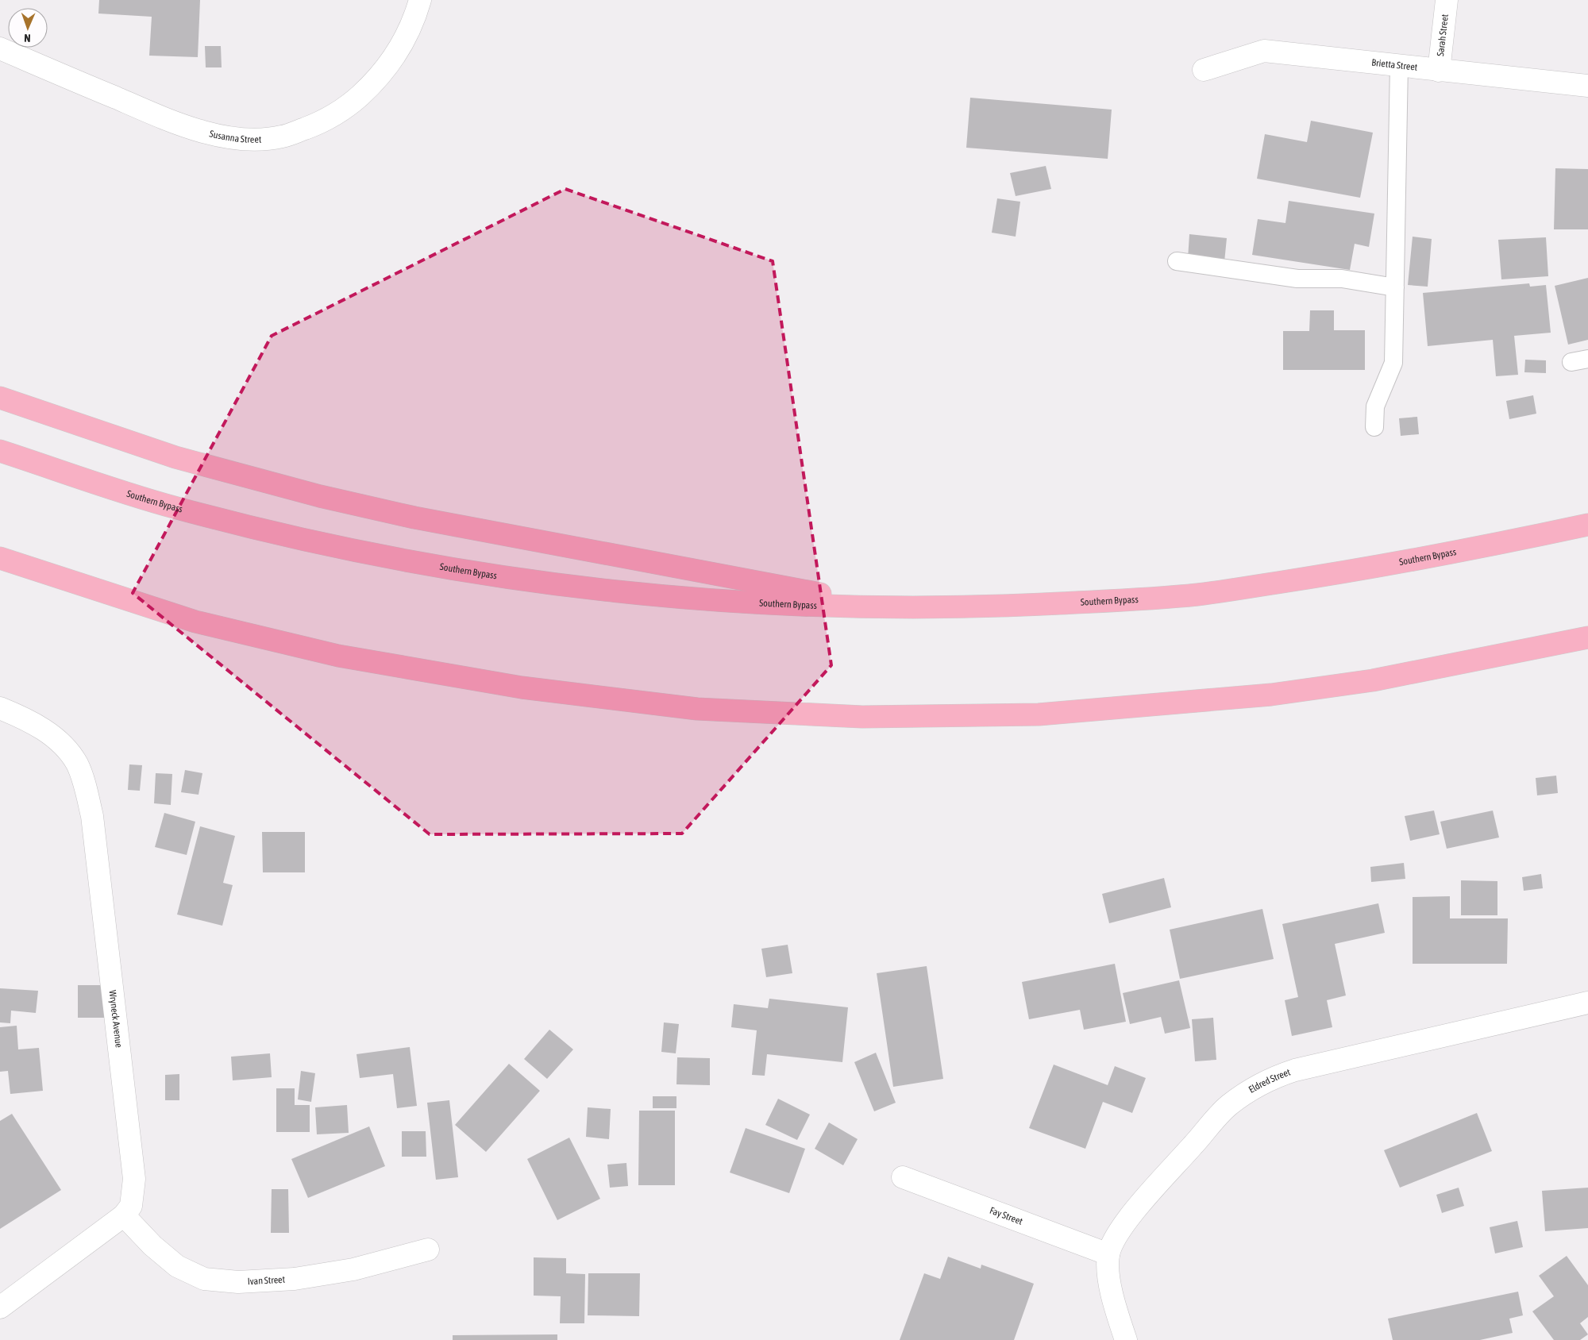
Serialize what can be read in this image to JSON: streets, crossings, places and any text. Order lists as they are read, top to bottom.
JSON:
{
  "streets": {
    "highway": ["Southern Bypass"],
    "street": [
      "Sarah Street",
      "Brietta Street",
      "Susanna Street",
      "Wryneck Avenue",
      "Eldred Street",
      "Fay Street",
      "Ivan Street"
    ]
  },
  "crossings": [
    ["Sarah Street", "Brietta Street"],
    ["Wryneck Avenue", "Ivan Street"],
    ["Eldred Street", "Fay Street"]
  ],
  "north": "bottom"
}
